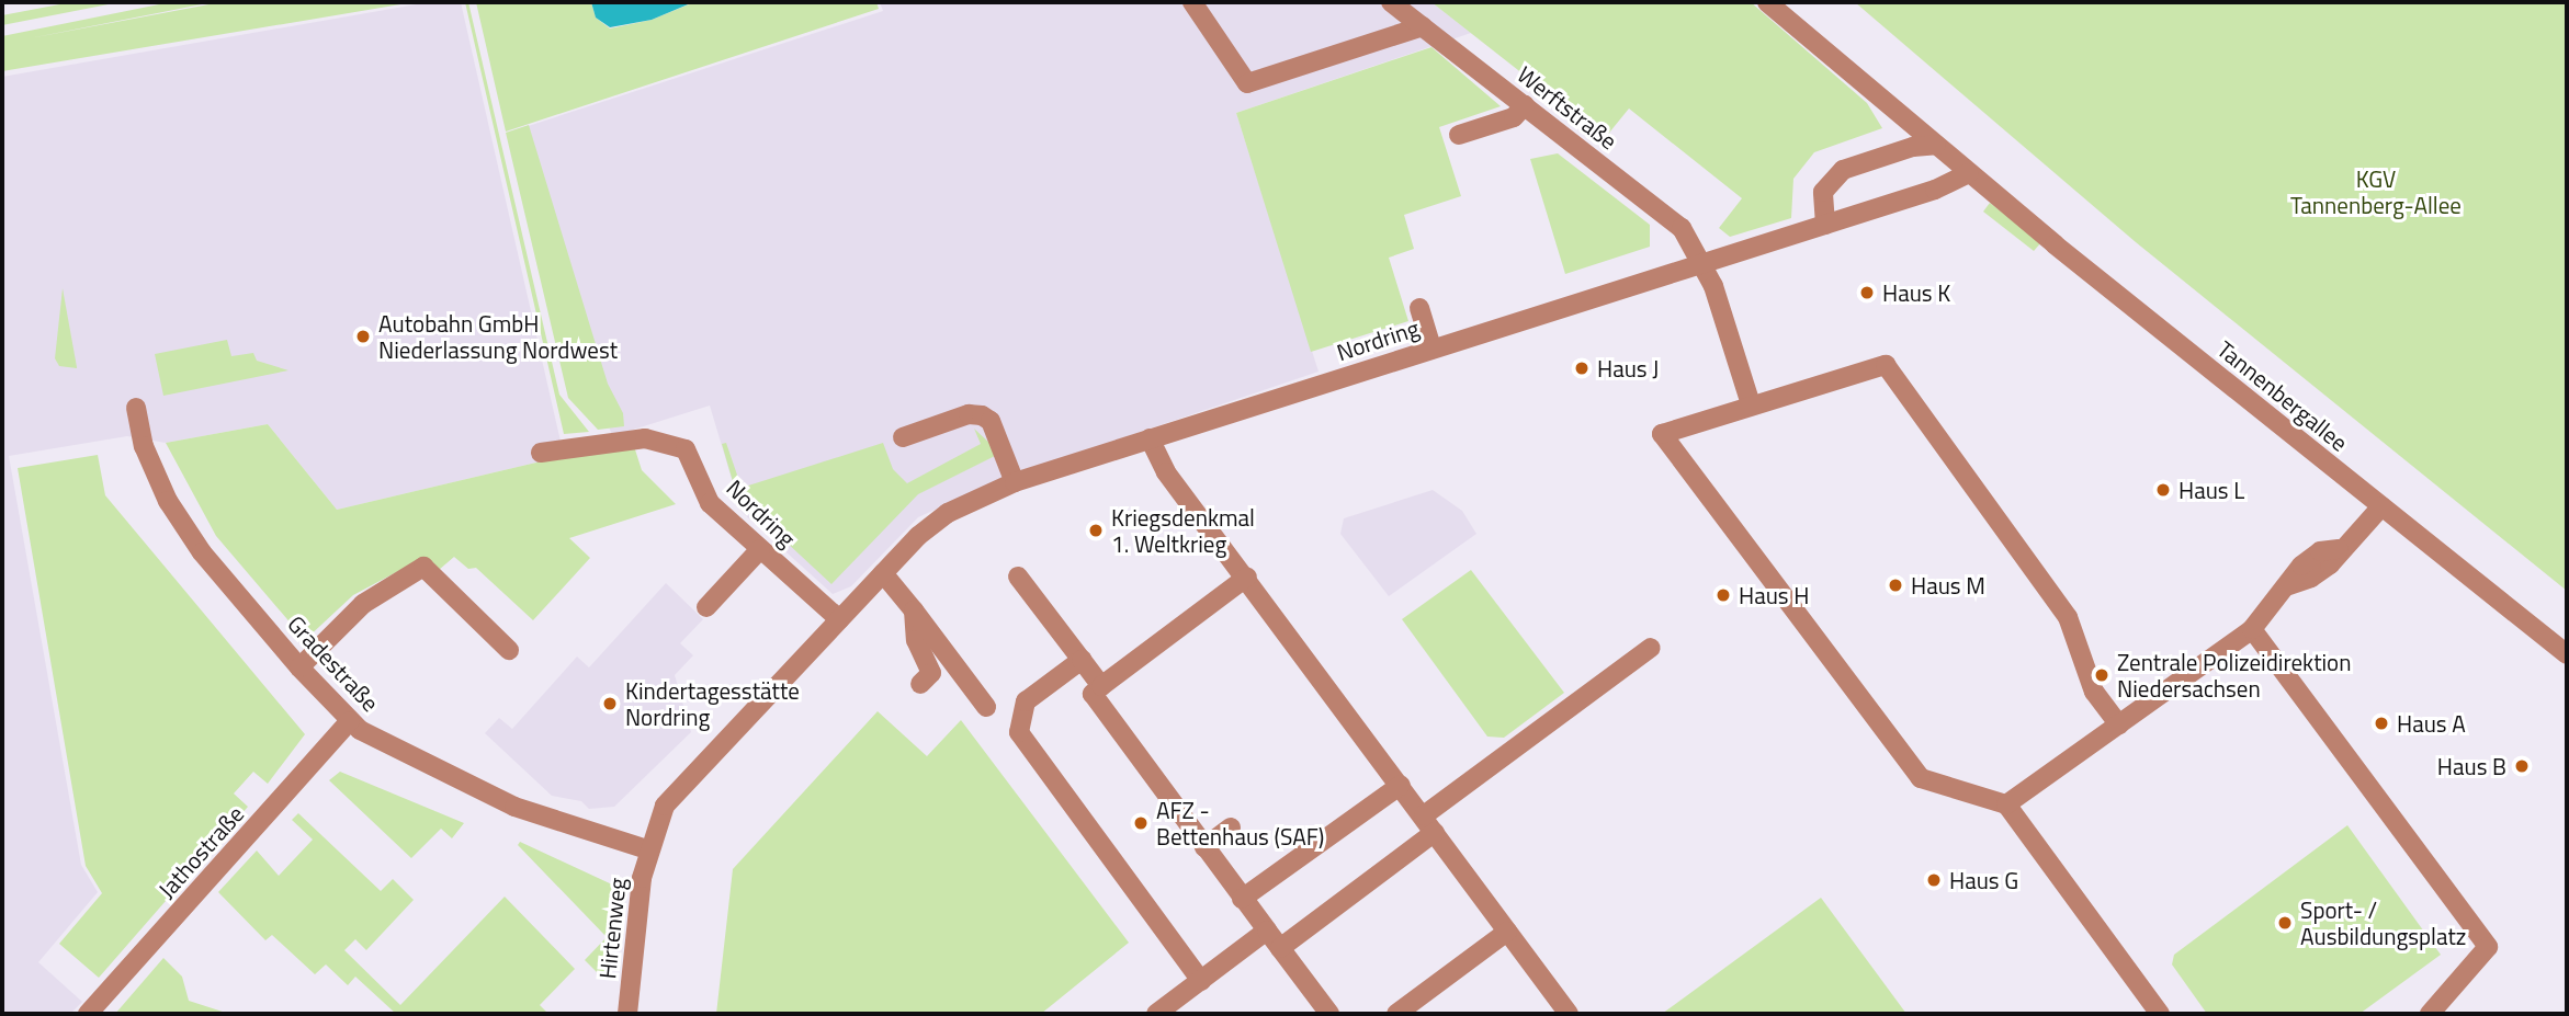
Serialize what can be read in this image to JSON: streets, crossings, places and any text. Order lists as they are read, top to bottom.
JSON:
{
  "streets": {
    "street": [
      "Werftstraße",
      "Nordring",
      "Tannenbergallee",
      "Gradestraße",
      "Jathostraße",
      "Hirtenweg"
    ]
  },
  "crossings": [
    ["Werftstraße", "Nordring"],
    ["Nordring", "Tannenbergallee"],
    ["Nordring", "Gradestraße"],
    ["Nordring", "Hirtenweg"],
    ["Gradestraße", "Jathostraße"],
    ["Gradestraße", "Hirtenweg"]
  ],
  "parks": ["KGV Tannenberg-Allee"],
  "places": [
    "Haus K",
    "Autobahn GmbH Niederlassung Nordwest",
    "Haus J",
    "Haus L",
    "Kriegsdenkmal 1. Weltkrieg",
    "Haus M",
    "Haus H",
    "Zentrale Polizeidirektion Niedersachsen",
    "Kindertagesstätte Nordring",
    "Haus A",
    "Haus B",
    "AFZ - Bettenhaus (SAF)",
    "Haus G",
    "Sport- / Ausbildungsplatz"
  ]
}
